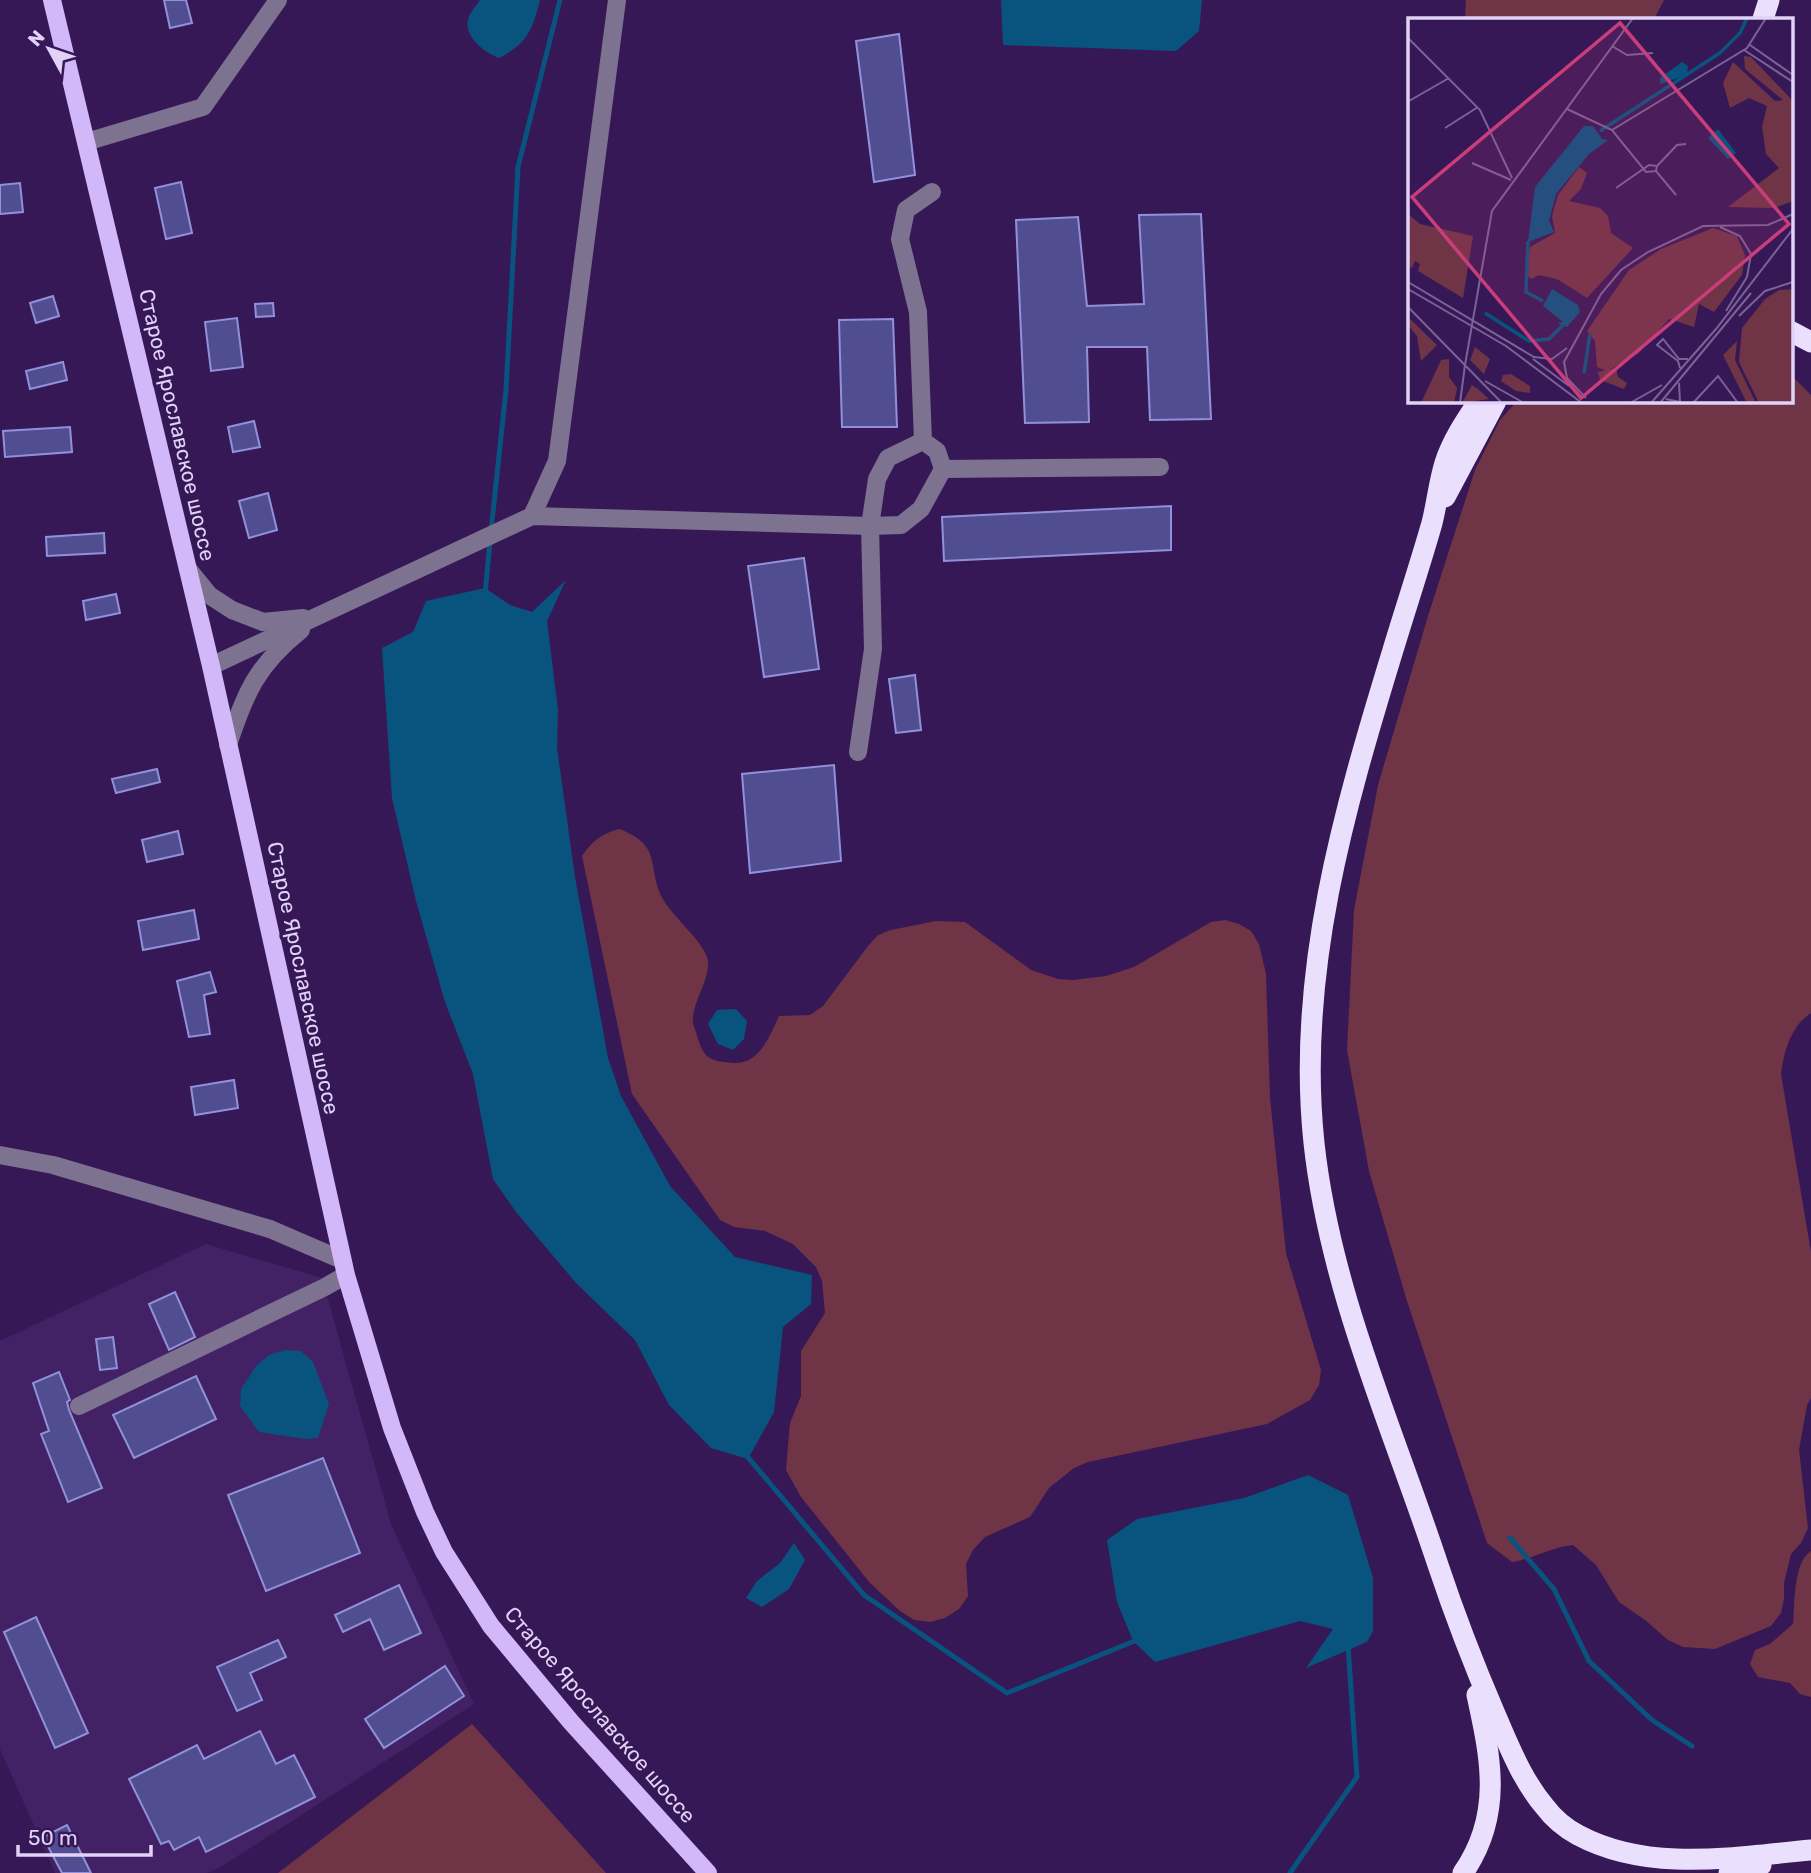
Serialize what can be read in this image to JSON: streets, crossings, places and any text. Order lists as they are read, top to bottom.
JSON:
{
  "streets": {
    "main road": ["Старое Ярославское шоссе"]
  },
  "scale_bar": "50 m",
  "north": "top left"
}
